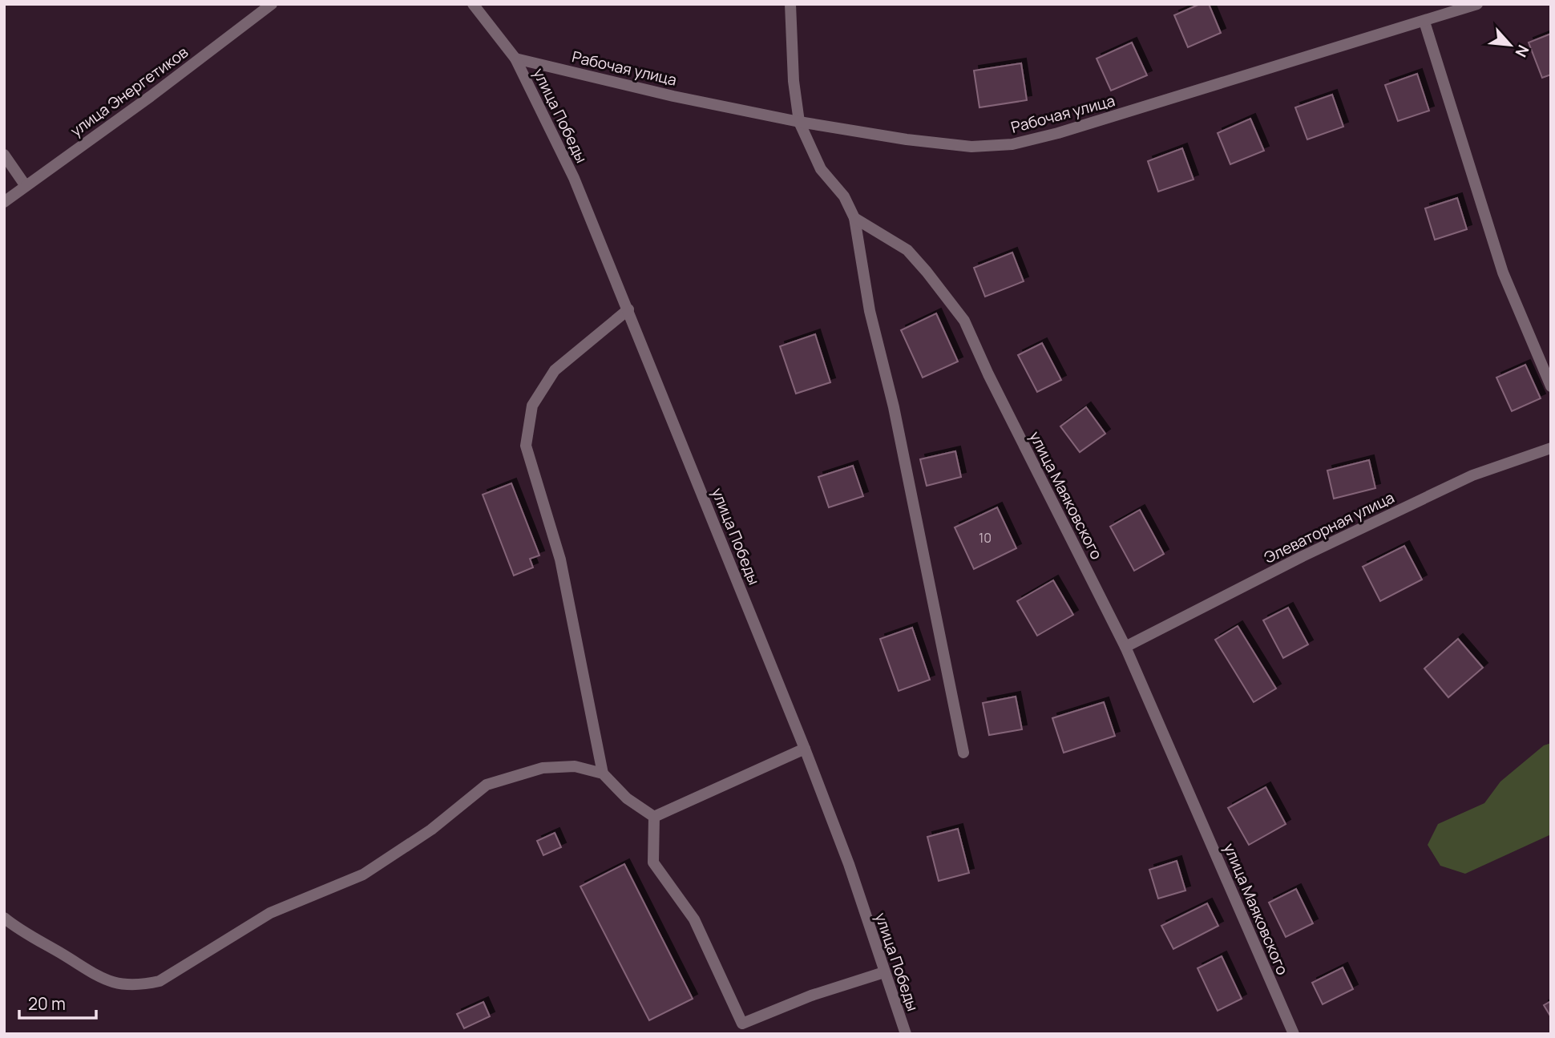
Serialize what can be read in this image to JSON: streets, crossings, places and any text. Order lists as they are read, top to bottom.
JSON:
{
  "streets": {
    "street": [
      "Рабочая улица",
      "улица Энергетиков",
      "улица Победы",
      "улица Маяковского",
      "Элеваторная улица"
    ]
  },
  "crossings": [
    ["Рабочая улица", "улица Победы"],
    ["Рабочая улица", "улица Маяковского"],
    ["улица Маяковского", "Элеваторная улица"]
  ],
  "house_numbers": ["10"],
  "scale_bar": "20 m",
  "north": "bottom right"
}
